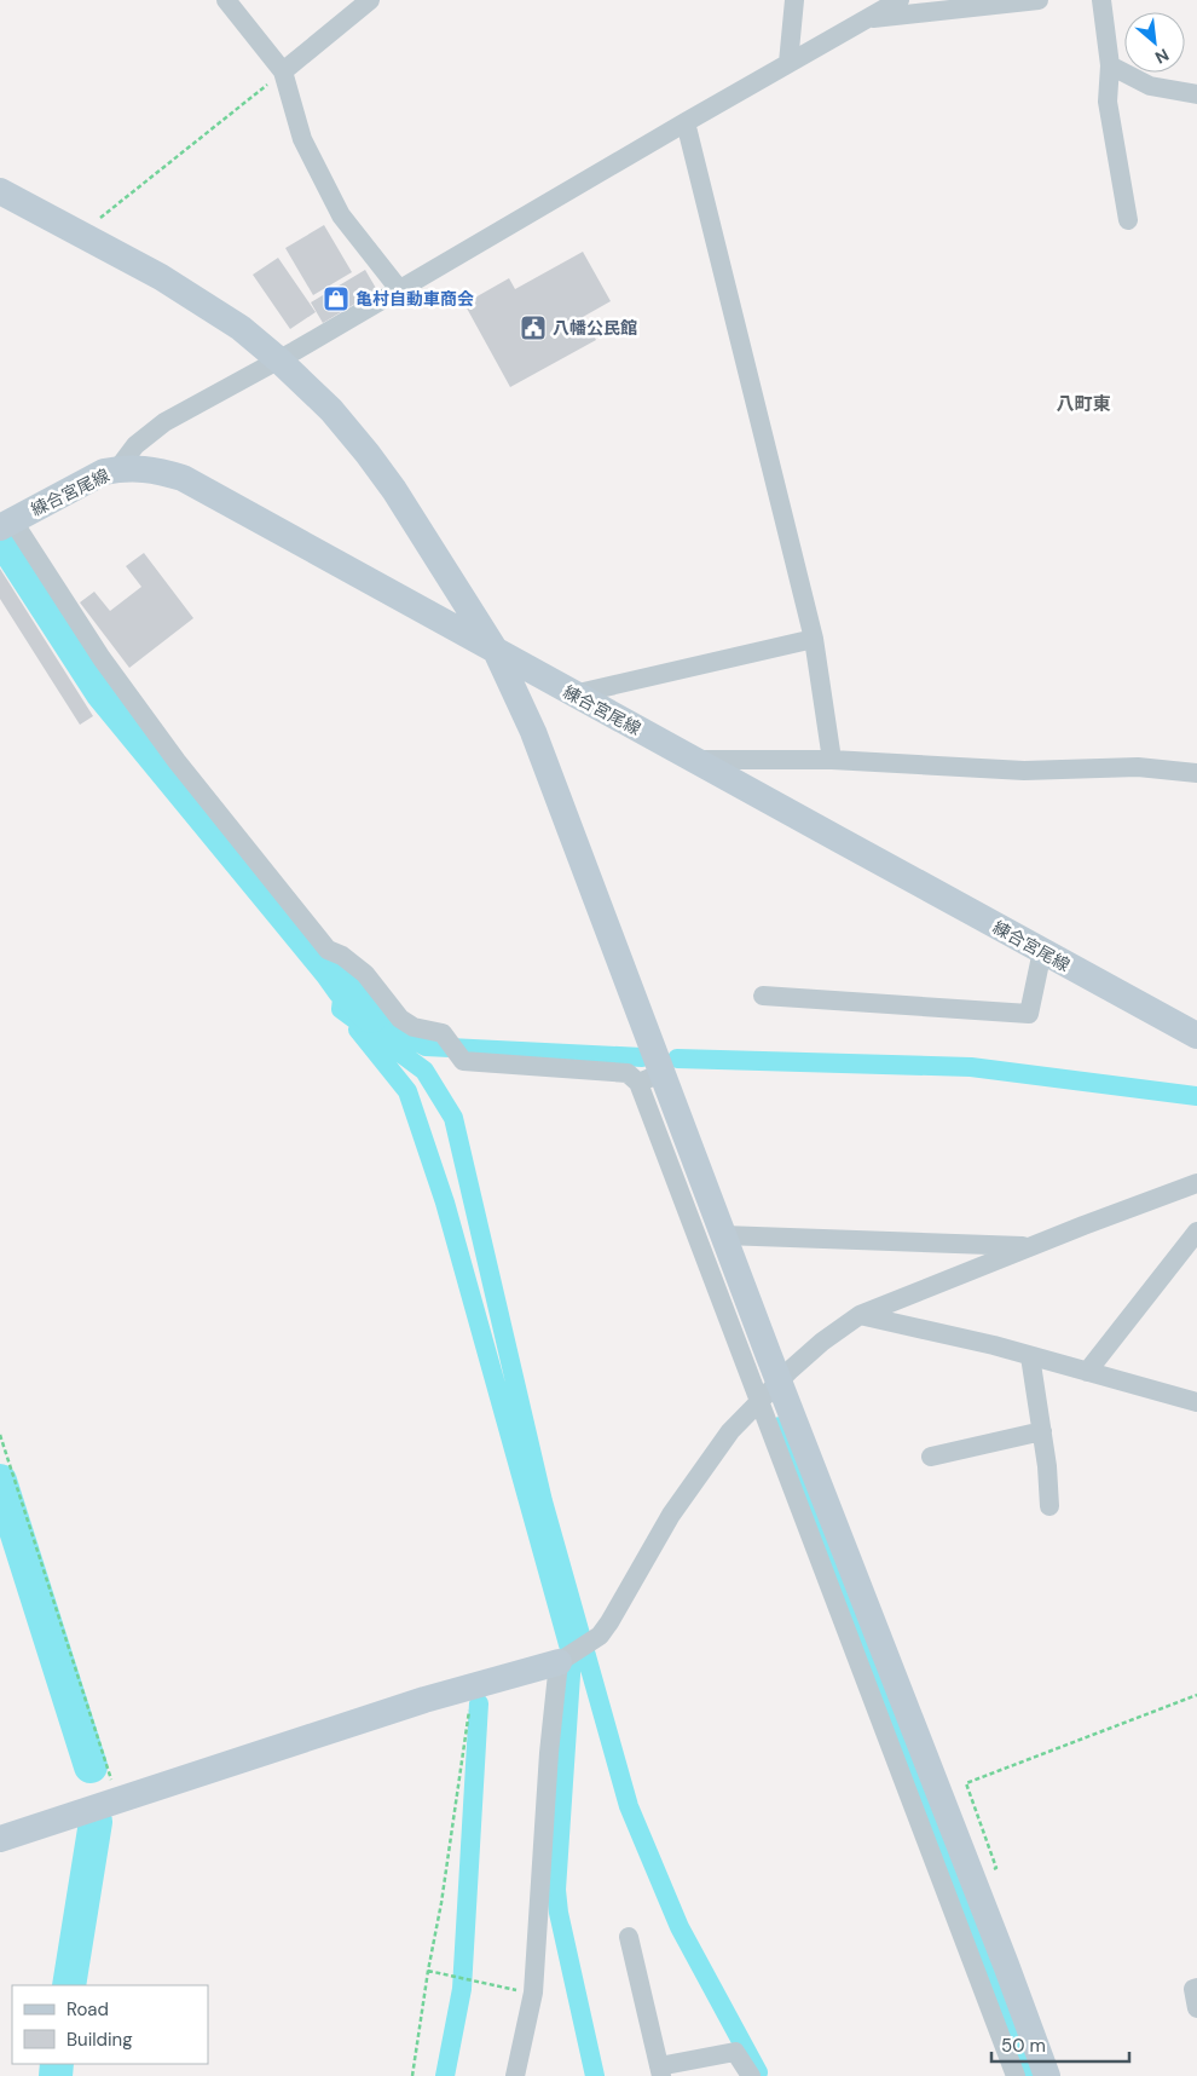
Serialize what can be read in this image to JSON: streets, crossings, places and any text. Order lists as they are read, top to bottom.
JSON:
{
  "streets": {
    "street": ["練合宮尾線"]
  },
  "districts": ["八町東"],
  "places": {
    "shop": ["亀村自動車商会"],
    "public building": ["八幡公民館"]
  },
  "legend": ["Road", "Building"],
  "scale_bar": "50 m",
  "north": "bottom right"
}
